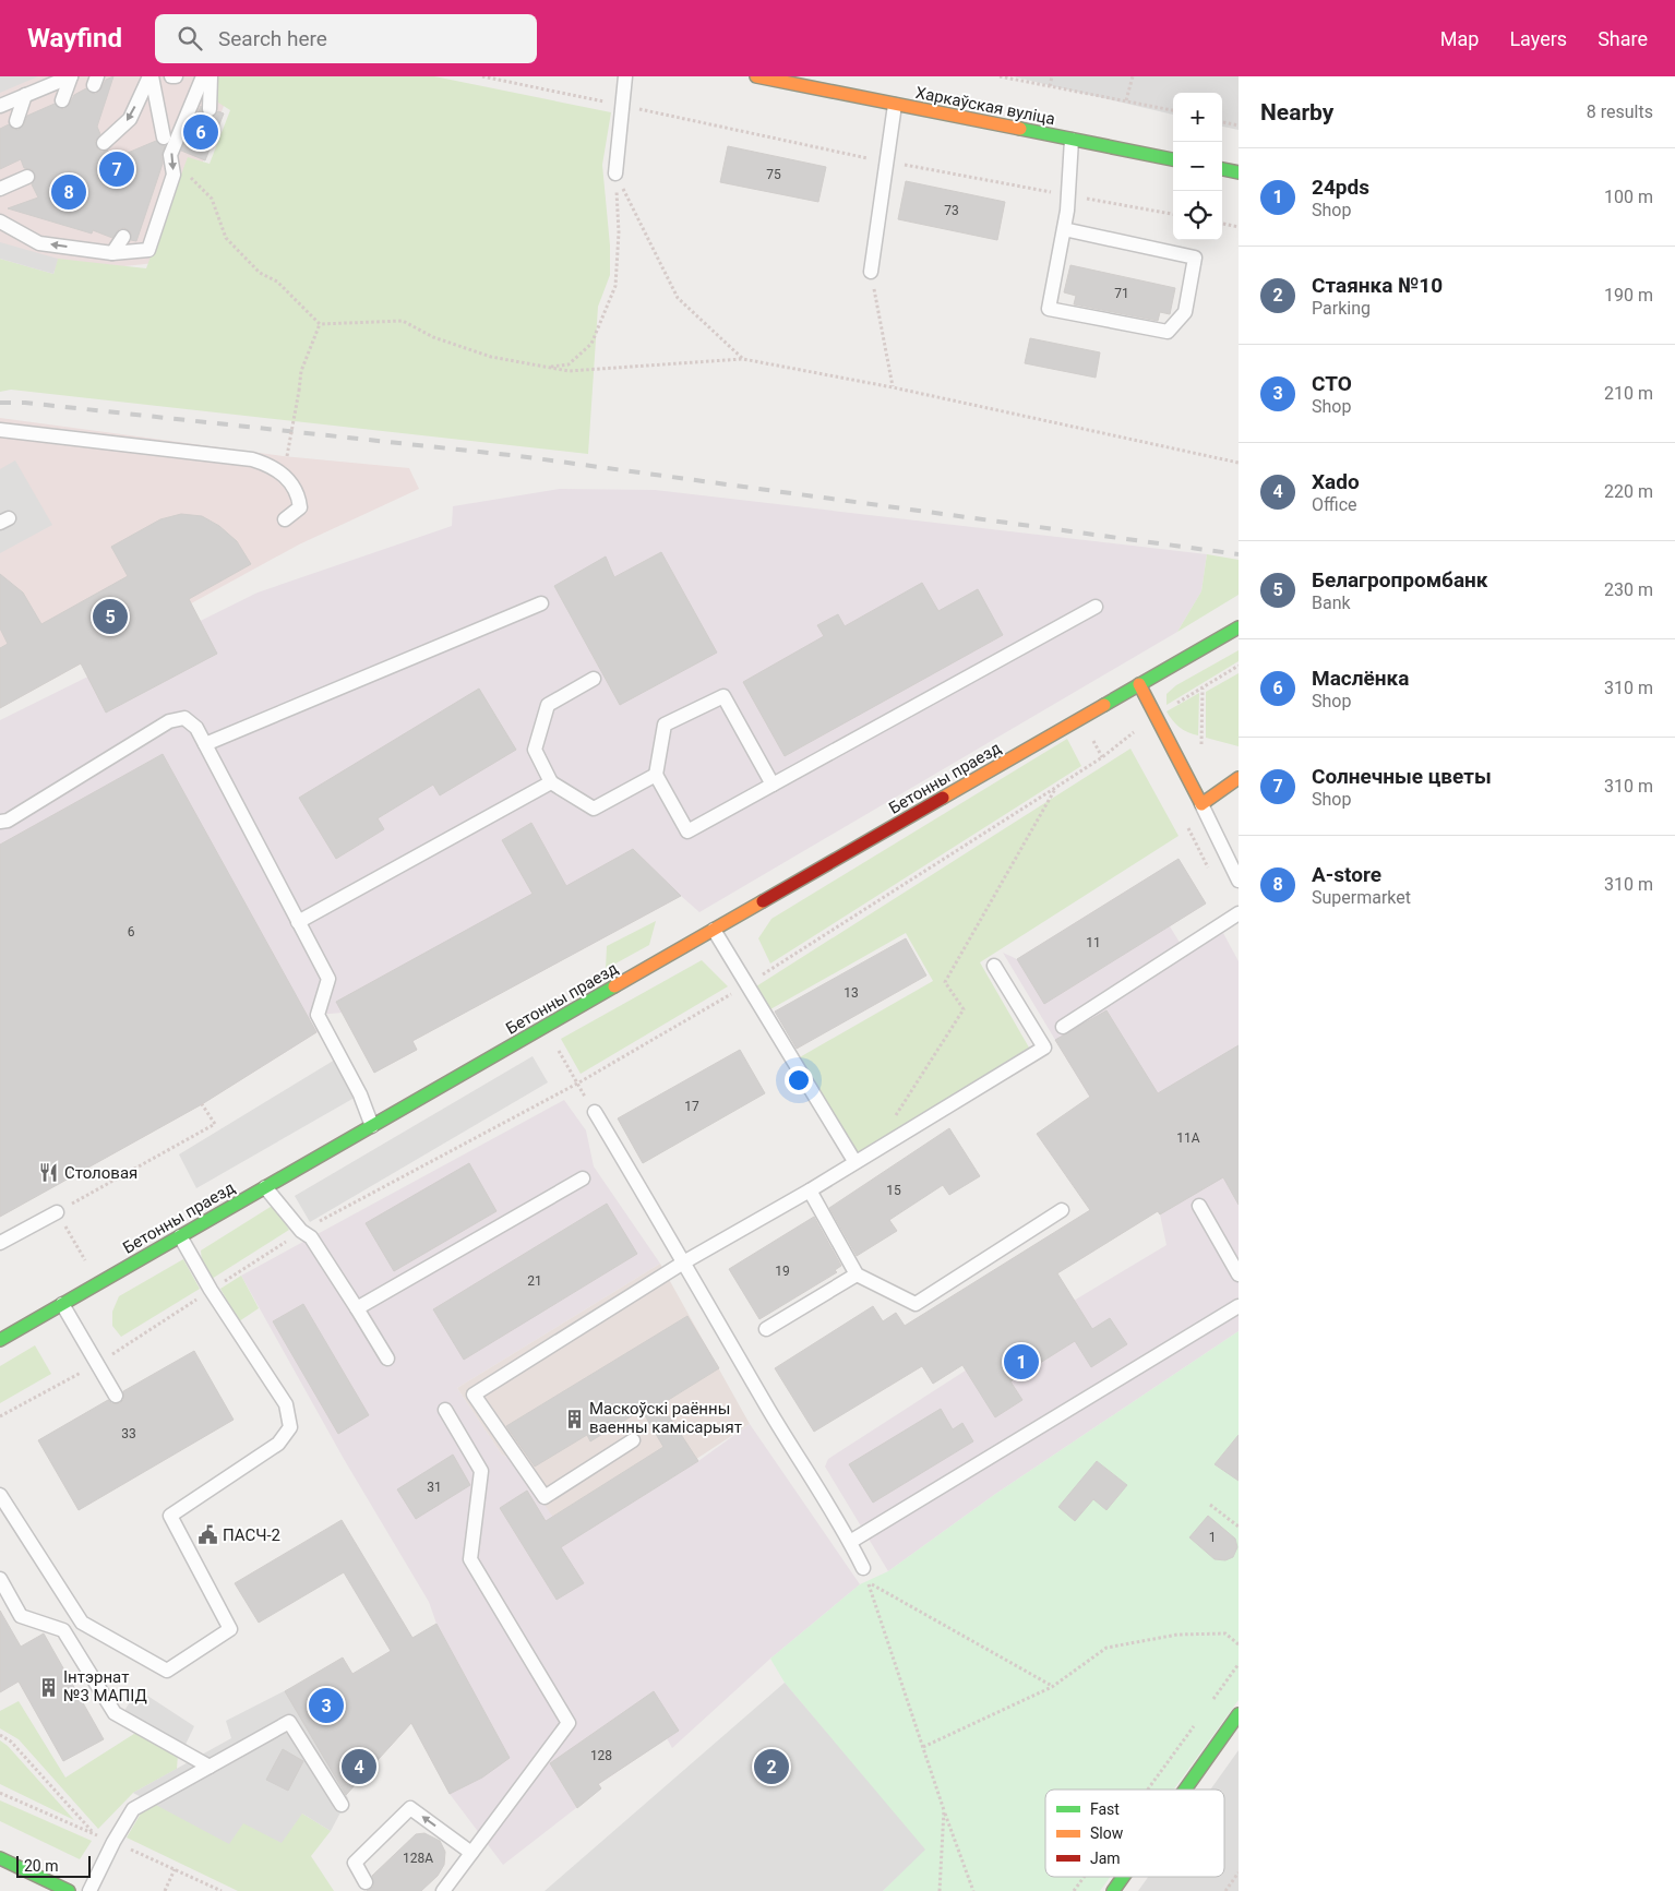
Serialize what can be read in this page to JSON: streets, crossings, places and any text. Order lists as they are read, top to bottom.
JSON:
{
  "streets": {
    "street": ["Харкаўская вуліца", "Бетонны праезд"]
  },
  "places": {
    "restaurant": ["Столовая"],
    "building": ["Маскоўскі раённы ваенны камісарыят", "Інтэрнат №3 МАПІД"],
    "public building": ["ПАСЧ-2"]
  },
  "house_numbers": [
    "75",
    "73",
    "71",
    "6",
    "11",
    "13",
    "17",
    "11А",
    "15",
    "19",
    "21",
    "33",
    "31",
    "1",
    "128",
    "128А"
  ],
  "legend": ["Fast", "Slow", "Jam"],
  "scale_bar": "20 m",
  "page": {
    "header": "Wayfind",
    "search": "Search here",
    "nav": ["Map", "Layers", "Share"],
    "heading": ["Nearby", "8 results"],
    "map_buttons": ["+", "−"],
    "pins": [
      "6",
      "7",
      "8",
      "5",
      "1",
      "3",
      "2",
      "4"
    ],
    "list": [
      {
        "mark": "1",
        "name": "24pds",
        "note": "Shop",
        "value": "100 m"
      },
      {
        "mark": "2",
        "name": "Стаянка №10",
        "note": "Parking",
        "value": "190 m"
      },
      {
        "mark": "3",
        "name": "СТО",
        "note": "Shop",
        "value": "210 m"
      },
      {
        "mark": "4",
        "name": "Xado",
        "note": "Office",
        "value": "220 m"
      },
      {
        "mark": "5",
        "name": "Белагропромбанк",
        "note": "Bank",
        "value": "230 m"
      },
      {
        "mark": "6",
        "name": "Маслёнка",
        "note": "Shop",
        "value": "310 m"
      },
      {
        "mark": "7",
        "name": "Солнечные цветы",
        "note": "Shop",
        "value": "310 m"
      },
      {
        "mark": "8",
        "name": "А-store",
        "note": "Supermarket",
        "value": "310 m"
      }
    ],
    "scale": "20 m"
  }
}
